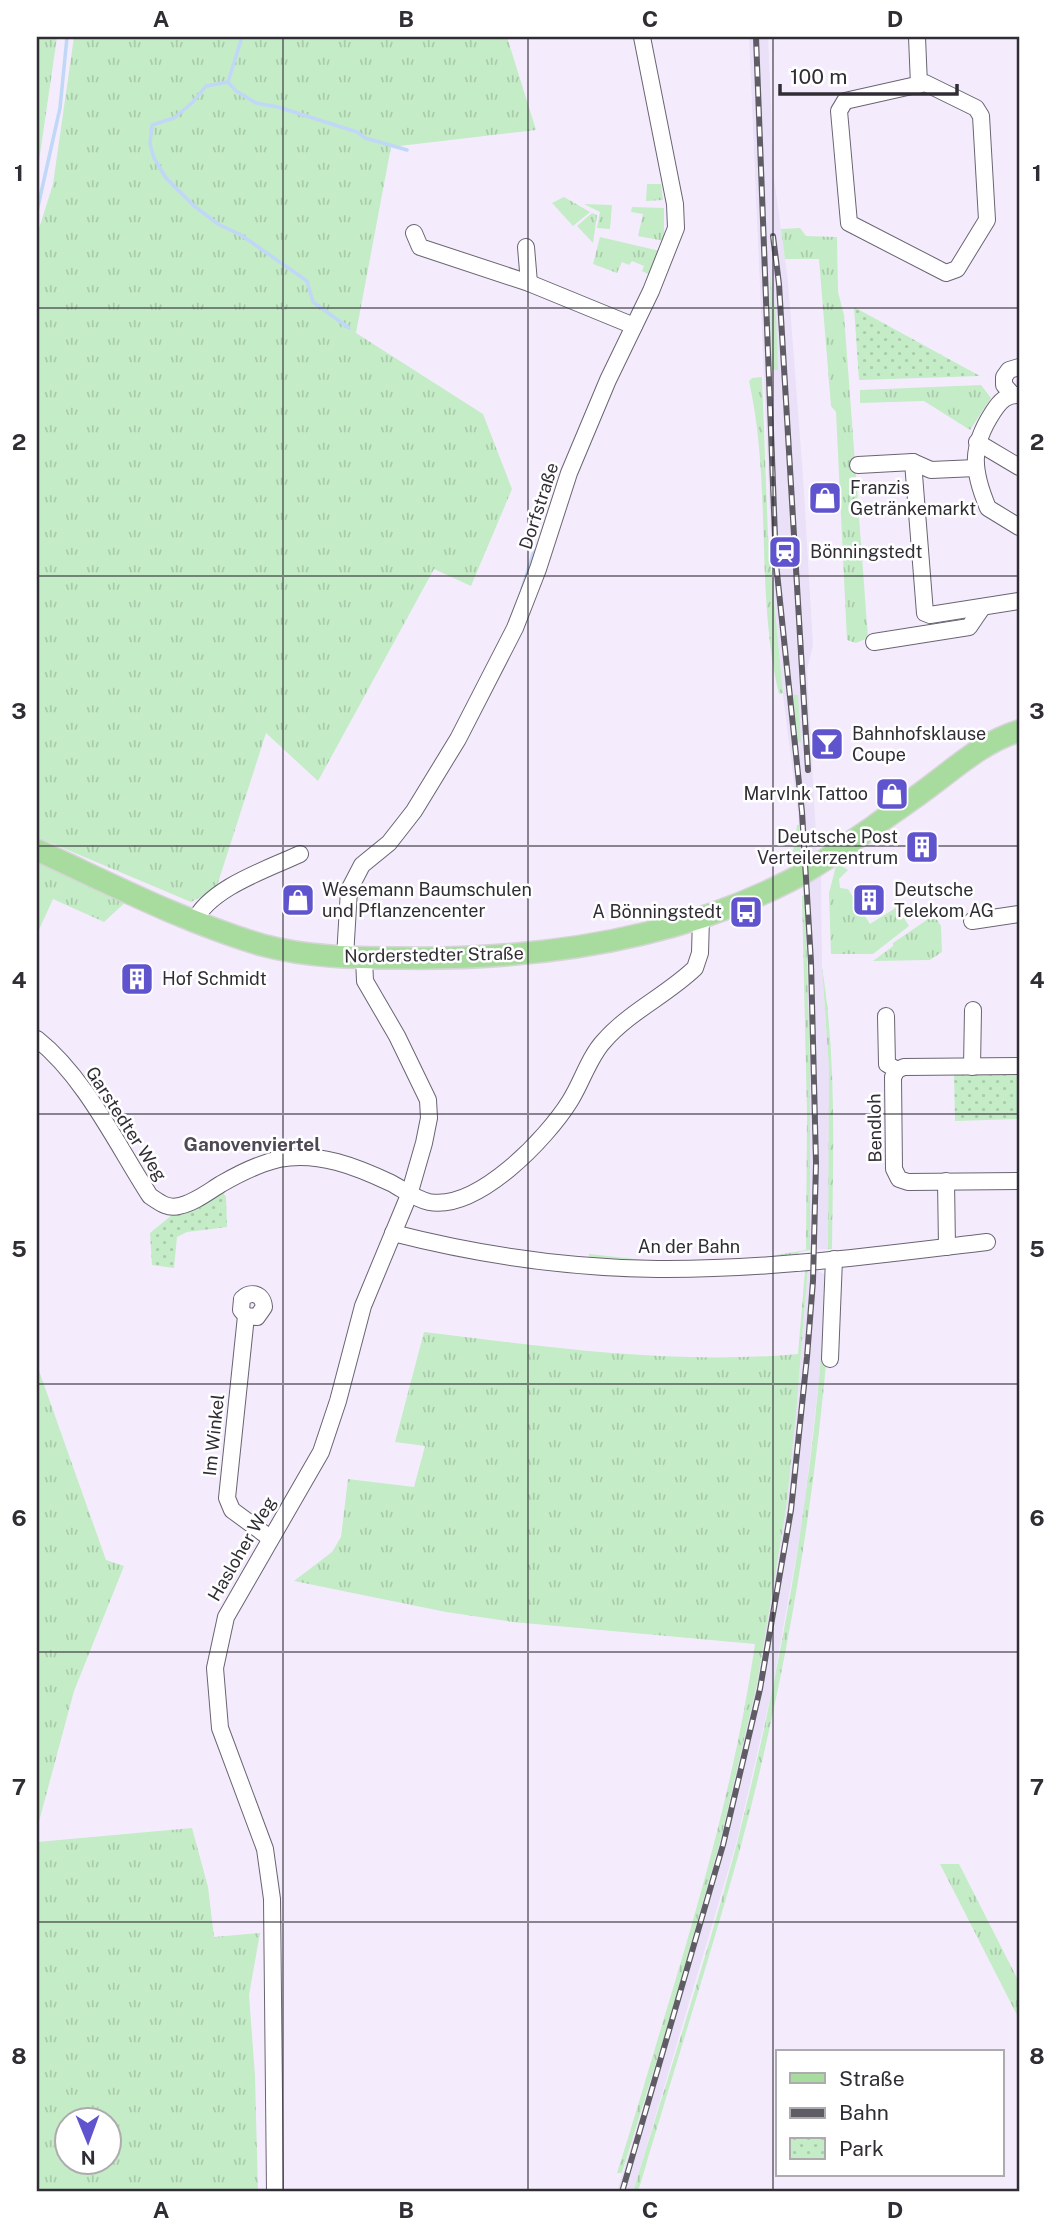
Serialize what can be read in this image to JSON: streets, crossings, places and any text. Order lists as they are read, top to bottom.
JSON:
{
  "streets": {
    "main road": ["Norderstedter Straße"],
    "street": [
      "Dorfstraße",
      "Garstedter Weg",
      "Bendloh",
      "An der Bahn",
      "Im Winkel",
      "Hasloher Weg"
    ]
  },
  "crossings": [
    ["Dorfstraße", "Norderstedter Straße"],
    ["Dorfstraße", "Hasloher Weg"],
    ["Norderstedter Straße", "Garstedter Weg"],
    ["Norderstedter Straße", "Hasloher Weg"],
    ["Garstedter Weg", "Hasloher Weg"],
    ["An der Bahn", "Hasloher Weg"],
    ["Im Winkel", "Hasloher Weg"]
  ],
  "districts": ["Ganovenviertel"],
  "places": {
    "shop": ["Franzis Getränkemarkt", "MarvInk Tattoo", "Wesemann Baumschulen und Pflanzencenter"],
    "station": ["Bönningstedt"],
    "bar": ["Bahnhofsklause Coupe"],
    "building": ["Deutsche Post Verteilerzentrum", "Deutsche Telekom AG", "Hof Schmidt"],
    "bus stop": ["A Bönningstedt"]
  },
  "legend": ["Straße", "Bahn", "Park"],
  "scale_bar": "100 m",
  "north": "bottom",
  "grid": {
    "columns": [
      "A",
      "B",
      "C",
      "D"
    ],
    "rows": [
      "1",
      "2",
      "3",
      "4",
      "5",
      "6",
      "7",
      "8"
    ]
  }
}
